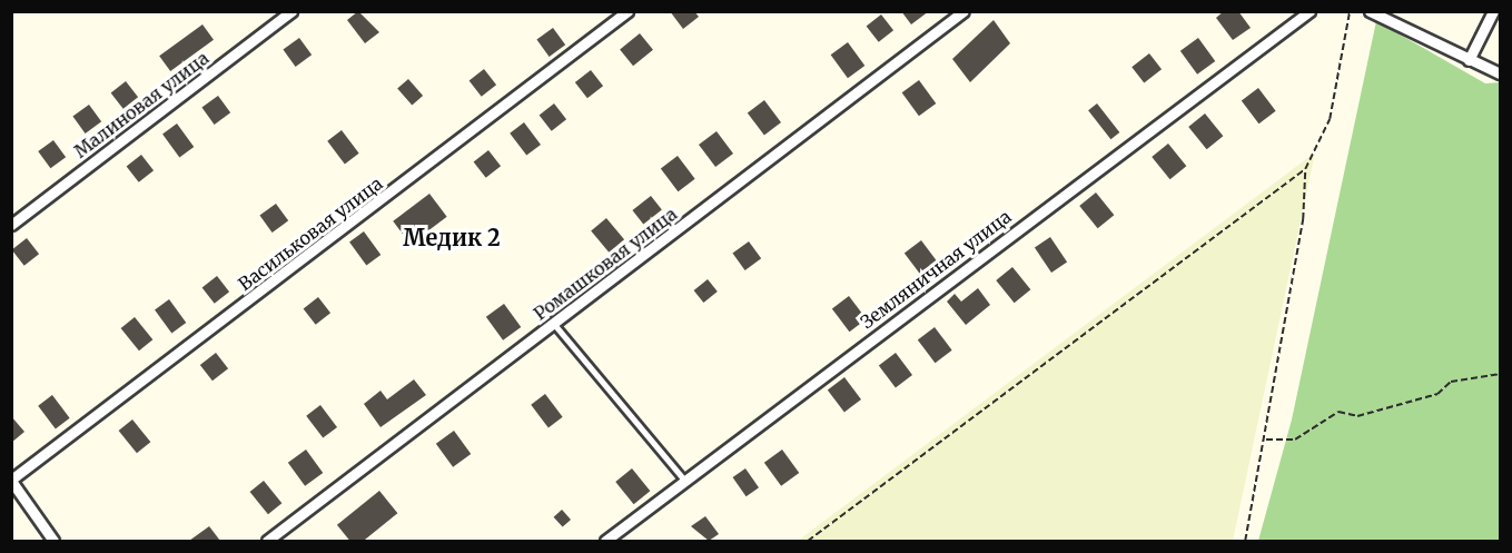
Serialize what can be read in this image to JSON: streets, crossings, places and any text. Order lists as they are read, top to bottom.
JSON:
{
  "streets": {
    "street": [
      "Малиновая улица",
      "Васильковая улица",
      "Ромашковая улица",
      "Земляничная улица"
    ]
  },
  "districts": ["Медик 2"]
}
